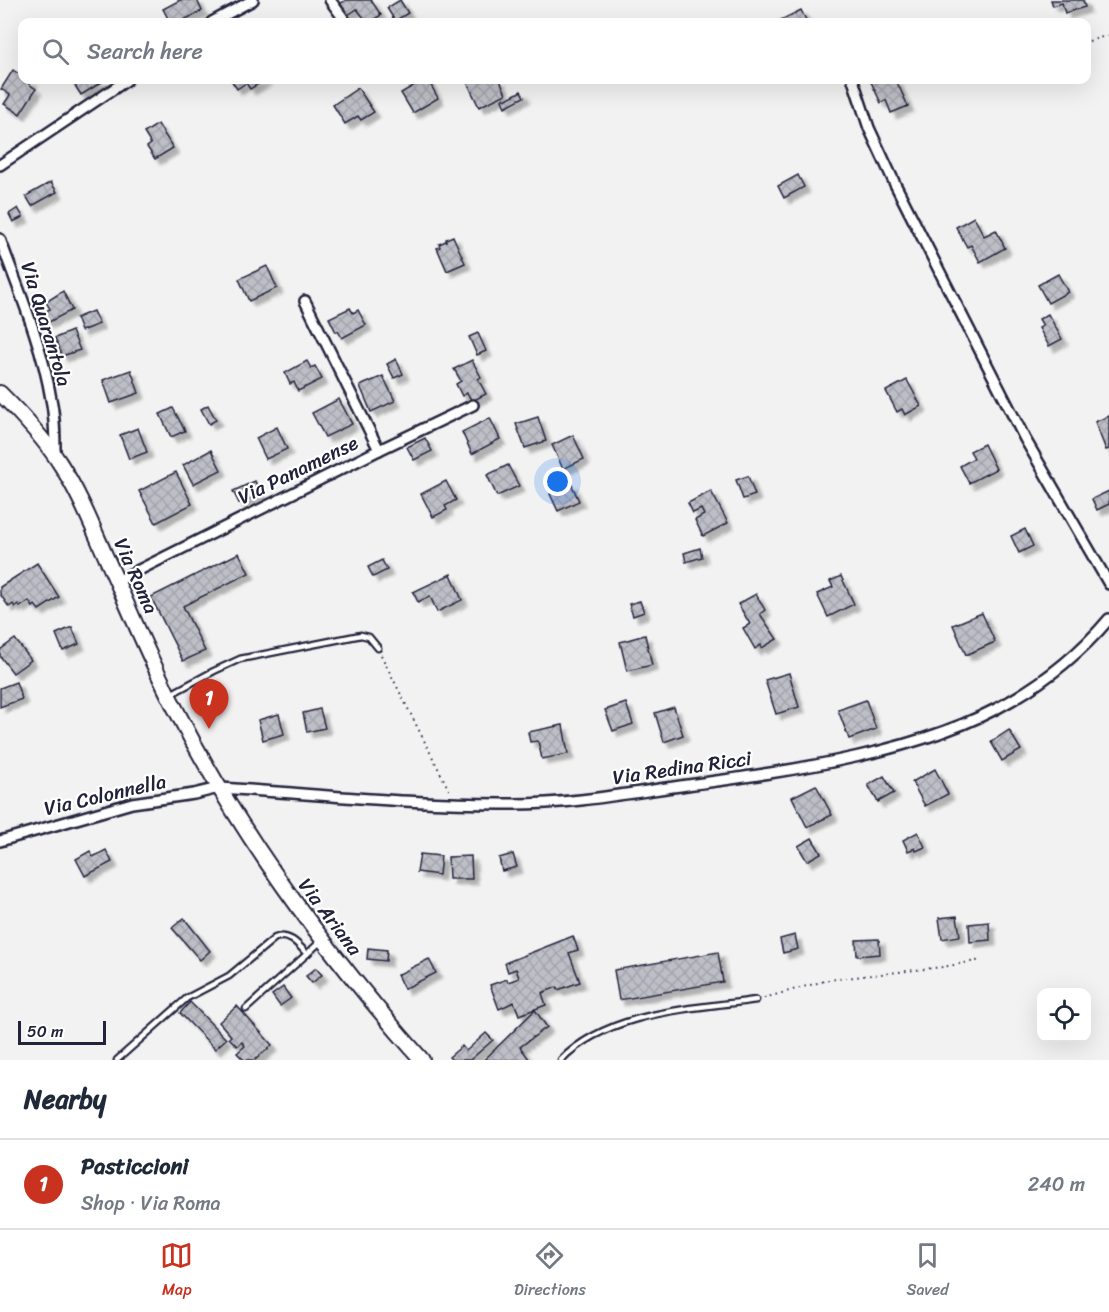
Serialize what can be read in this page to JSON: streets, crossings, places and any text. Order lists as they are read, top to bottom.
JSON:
{
  "streets": {
    "main road": ["Via Roma", "Via Ariana"],
    "street": [
      "Via Quarantola",
      "Via Panamense",
      "Via Redina Ricci",
      "Via Colonnella"
    ]
  },
  "crossings": [
    ["Via Quarantola", "Via Roma"],
    ["Via Panamense", "Via Roma"],
    ["Via Roma", "Via Redina Ricci"],
    ["Via Roma", "Via Colonnella"],
    ["Via Roma", "Via Ariana"],
    ["Via Redina Ricci", "Via Colonnella"],
    ["Via Redina Ricci", "Via Ariana"],
    ["Via Colonnella", "Via Ariana"]
  ],
  "scale_bar": "50 m",
  "page": {
    "search": "Search here",
    "pins": "1",
    "scale": "50 m",
    "heading": "Nearby",
    "list": [
      {
        "mark": "1",
        "name": "Pasticcioni",
        "note": "Shop · Via Roma",
        "value": "240 m"
      }
    ],
    "nav": ["Map", "Directions", "Saved"]
  }
}
